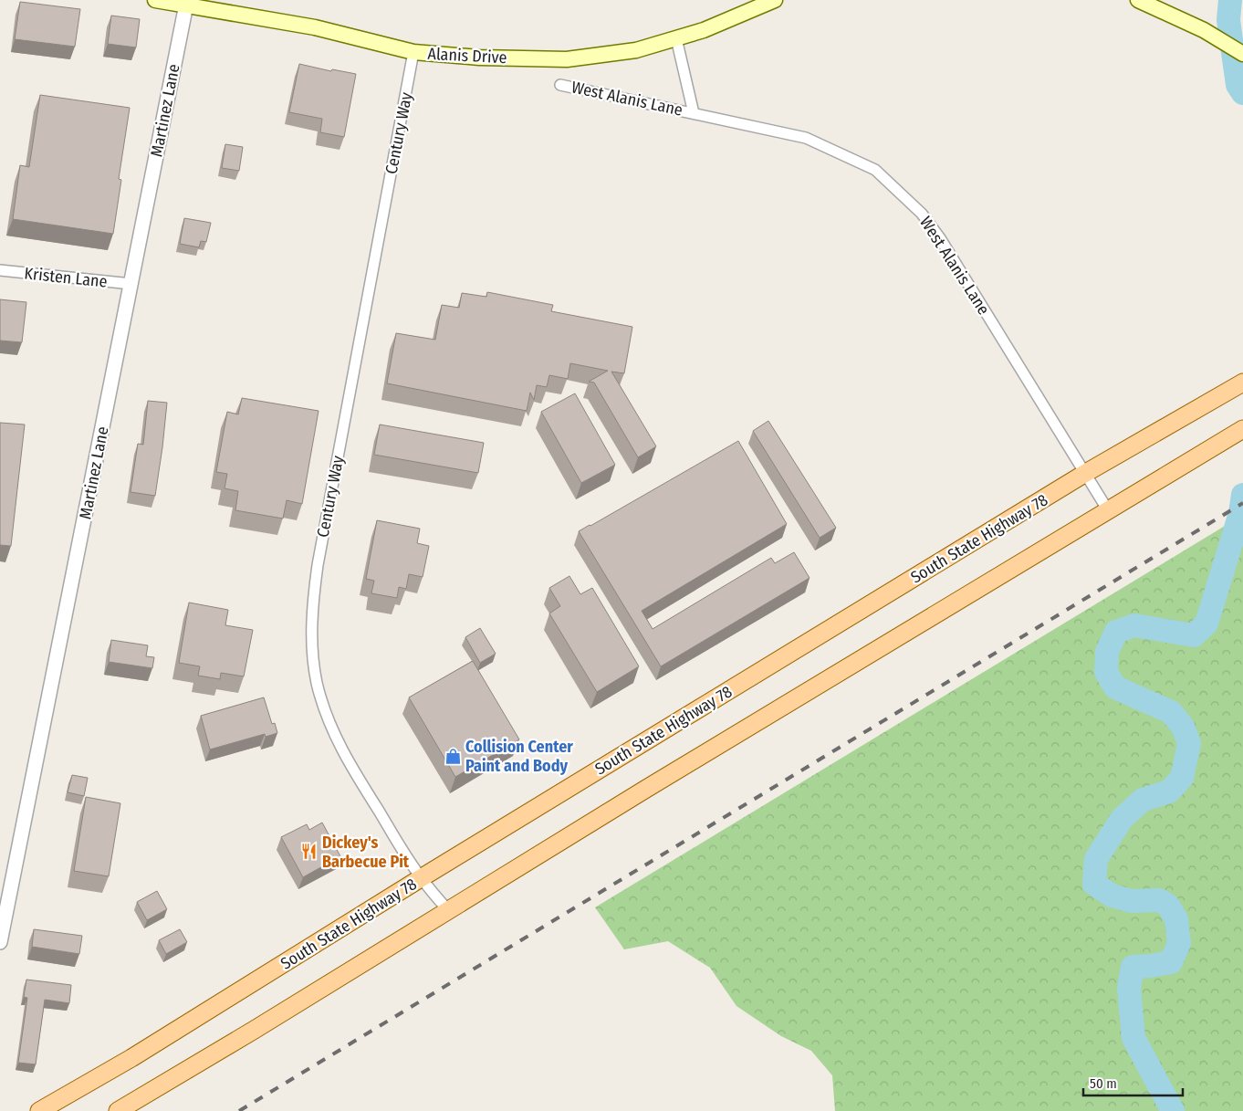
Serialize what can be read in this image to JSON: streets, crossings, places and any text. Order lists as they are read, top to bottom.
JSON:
{
  "streets": {
    "main road": ["Alanis Drive", "South State Highway 78"],
    "street": [
      "West Alanis Lane",
      "Martinez Lane",
      "Century Way",
      "Kristen Lane"
    ]
  },
  "crossings": [
    ["Alanis Drive", "West Alanis Lane"],
    ["Alanis Drive", "Martinez Lane"],
    ["Alanis Drive", "Century Way"],
    ["West Alanis Lane", "South State Highway 78"],
    ["Martinez Lane", "Kristen Lane"],
    ["Century Way", "South State Highway 78"]
  ],
  "places": {
    "shop": ["Collision Center Paint and Body"],
    "restaurant": ["Dickey's Barbecue Pit"]
  },
  "scale_bar": "50 m"
}
